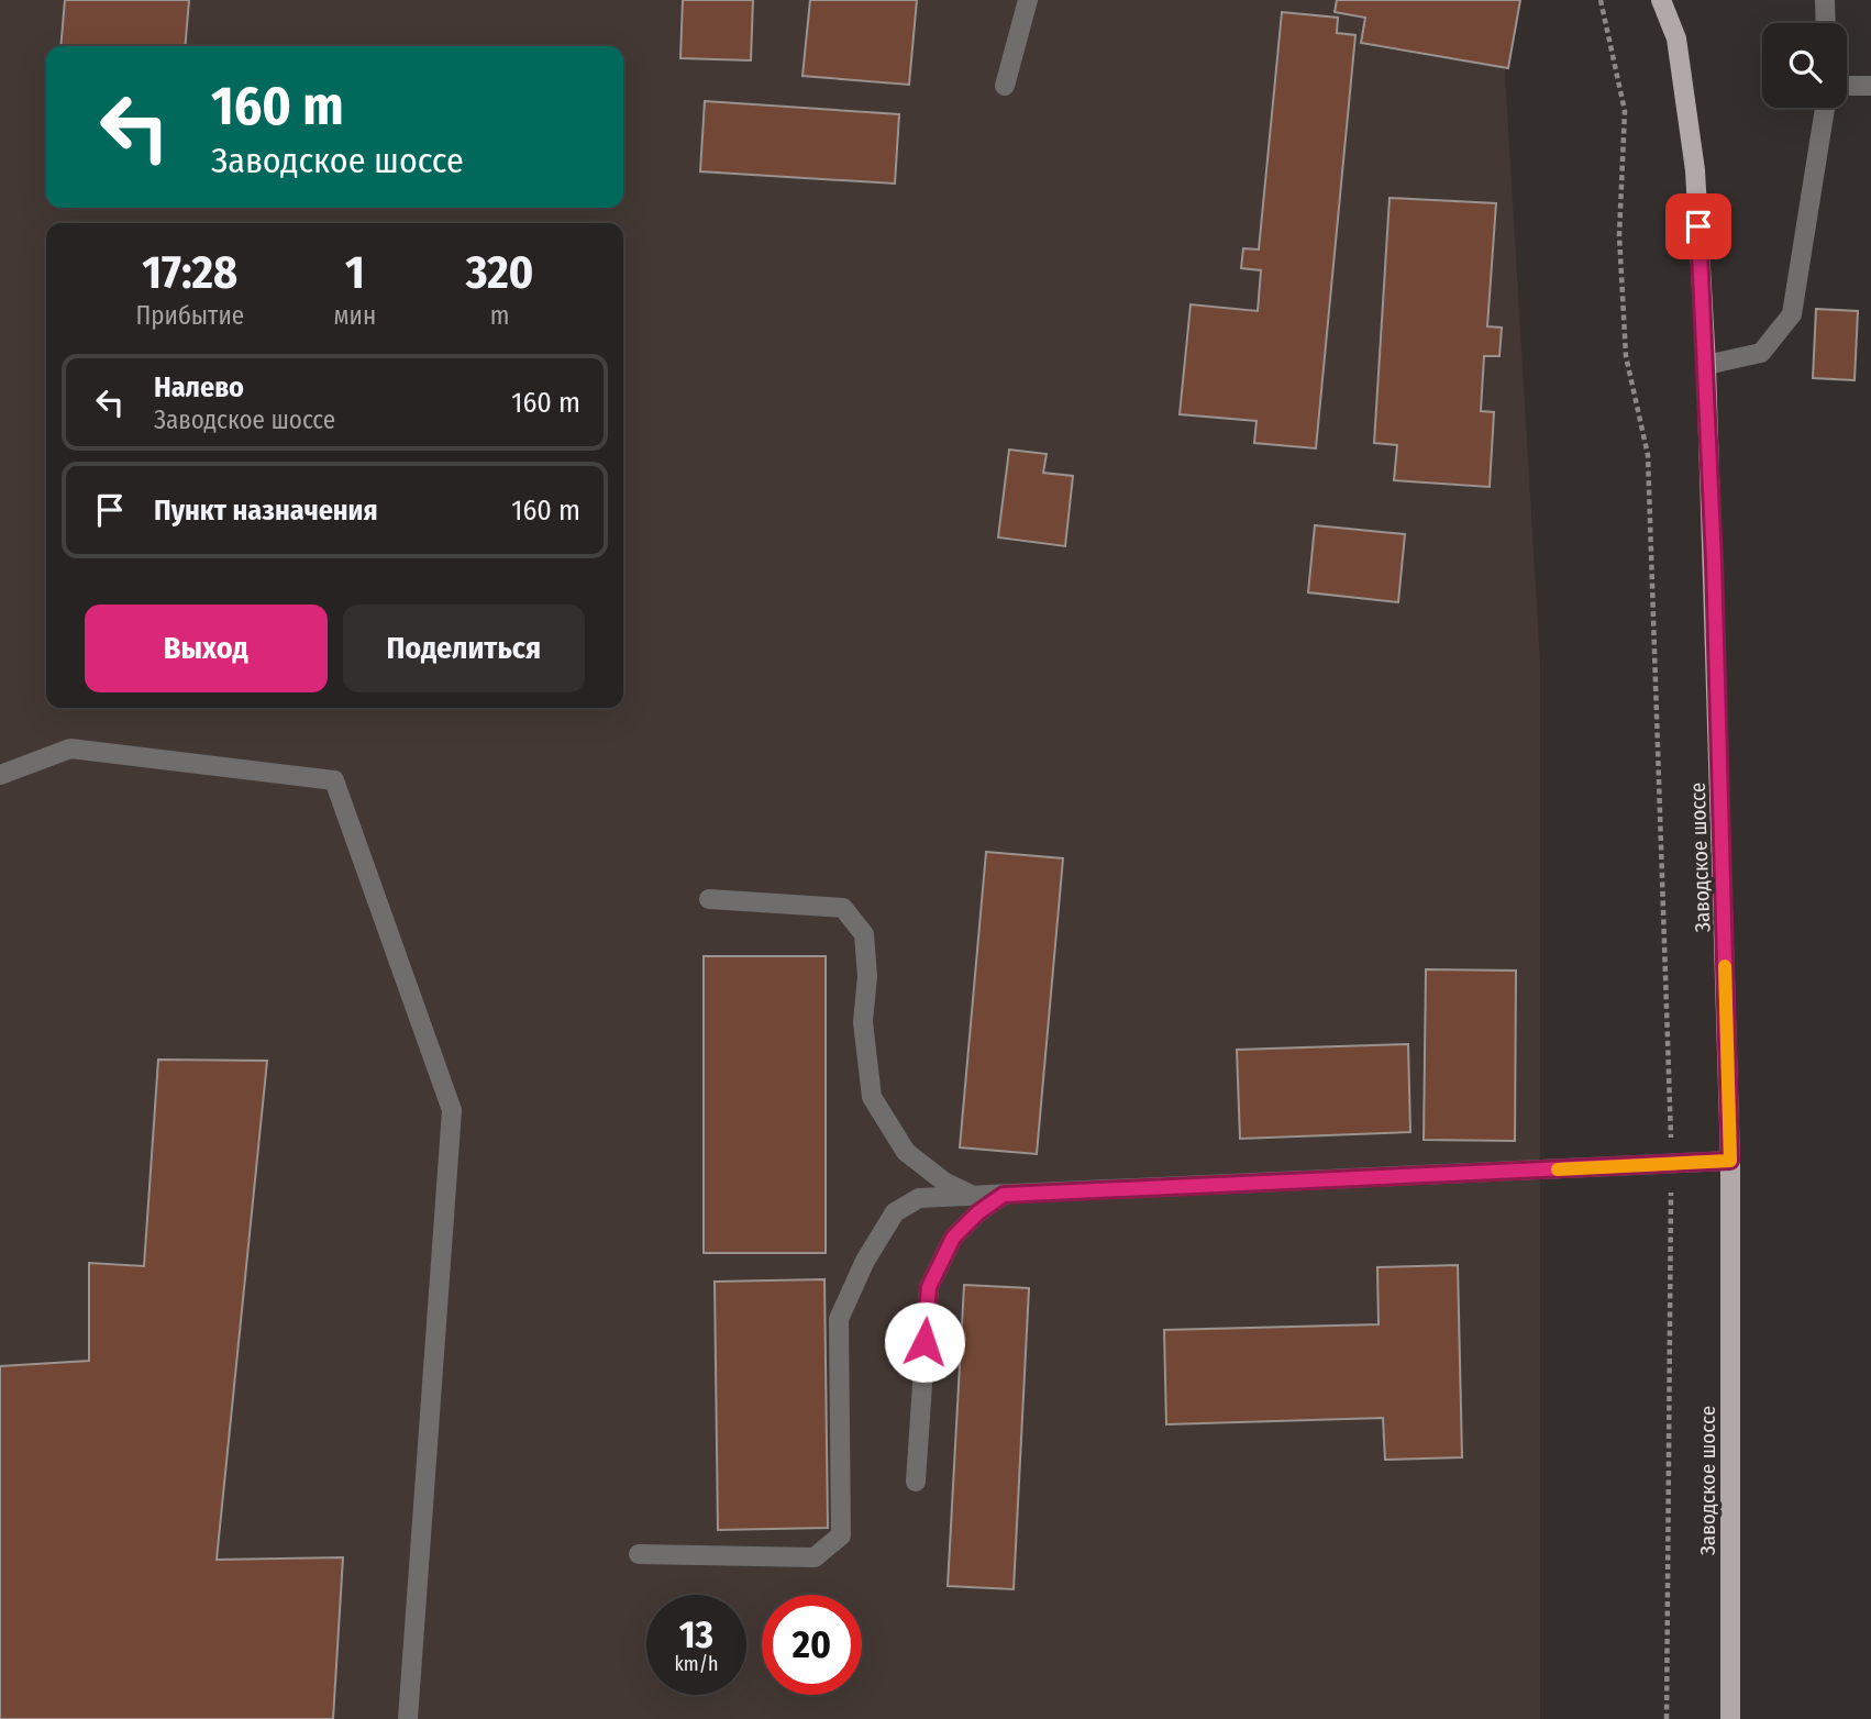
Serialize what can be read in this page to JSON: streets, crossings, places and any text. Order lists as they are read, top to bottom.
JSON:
{
  "streets": {
    "main road": ["Заводское шоссе"]
  },
  "page": {
    "turn": ["160 m", "Заводское шоссе"],
    "eta": [
      "17:28",
      "Прибытие",
      "1",
      "мин",
      "320",
      "m"
    ],
    "list": [
      {
        "name": "Налево",
        "note": "Заводское шоссе",
        "value": "160 m"
      },
      {
        "name": "Пункт назначения",
        "value": "160 m"
      }
    ],
    "buttons": ["Выход", "Поделиться"],
    "speed": "13 km/h",
    "limit": "20"
  }
}
